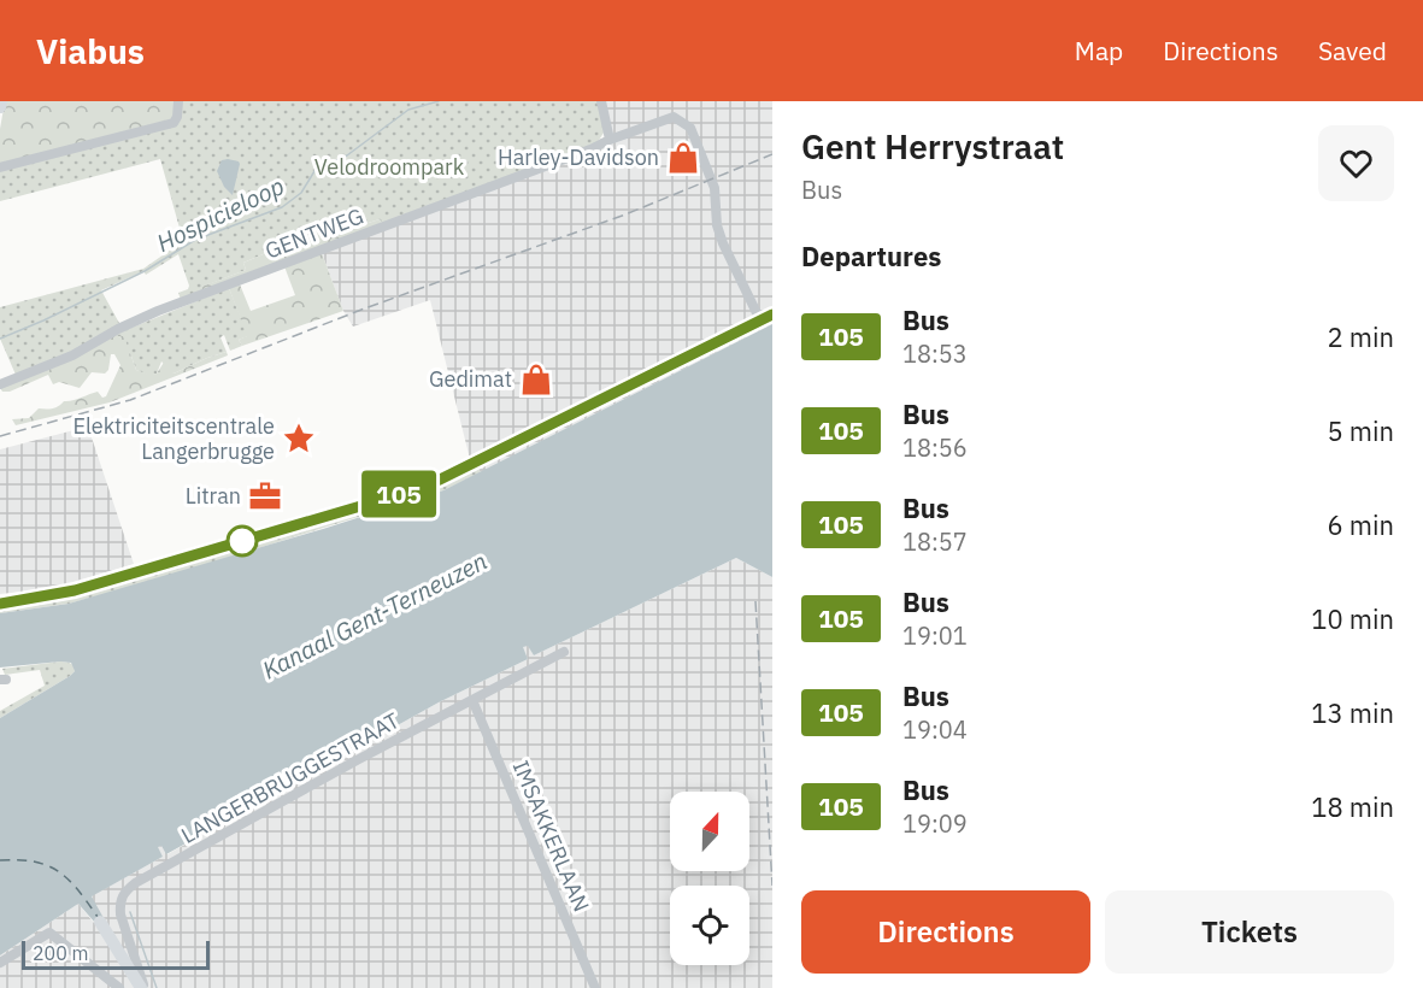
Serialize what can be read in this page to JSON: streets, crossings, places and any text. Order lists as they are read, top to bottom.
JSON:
{
  "streets": {
    "street": ["GENTWEG", "LANGERBRUGGESTRAAT", "IMSAKKERLAAN"]
  },
  "crossings": [
    ["LANGERBRUGGESTRAAT", "IMSAKKERLAAN"]
  ],
  "water": ["Hospicieloop", "Kanaal Gent-Terneuzen"],
  "parks": ["Velodroompark"],
  "places": {
    "shop": ["Harley-Davidson", "Gedimat"],
    "place": ["Elektriciteitscentrale Langerbrugge"],
    "office": ["Litran"]
  },
  "lines": ["bus line 105"],
  "scale_bar": "200 m",
  "north": "top",
  "page": {
    "header": "Viabus",
    "nav": ["Map", "Directions", "Saved"],
    "on_map": "105",
    "heading": [
      ["Gent Herrystraat", "Bus"],
      "Departures"
    ],
    "list": [
      {
        "mark": "105",
        "name": "Bus",
        "note": "18:53",
        "value": "2 min"
      },
      {
        "mark": "105",
        "name": "Bus",
        "note": "18:56",
        "value": "5 min"
      },
      {
        "mark": "105",
        "name": "Bus",
        "note": "18:57",
        "value": "6 min"
      },
      {
        "mark": "105",
        "name": "Bus",
        "note": "19:01",
        "value": "10 min"
      },
      {
        "mark": "105",
        "name": "Bus",
        "note": "19:04",
        "value": "13 min"
      },
      {
        "mark": "105",
        "name": "Bus",
        "note": "19:09",
        "value": "18 min"
      }
    ],
    "buttons": ["Directions", "Tickets"],
    "scale": "200 m"
  }
}
